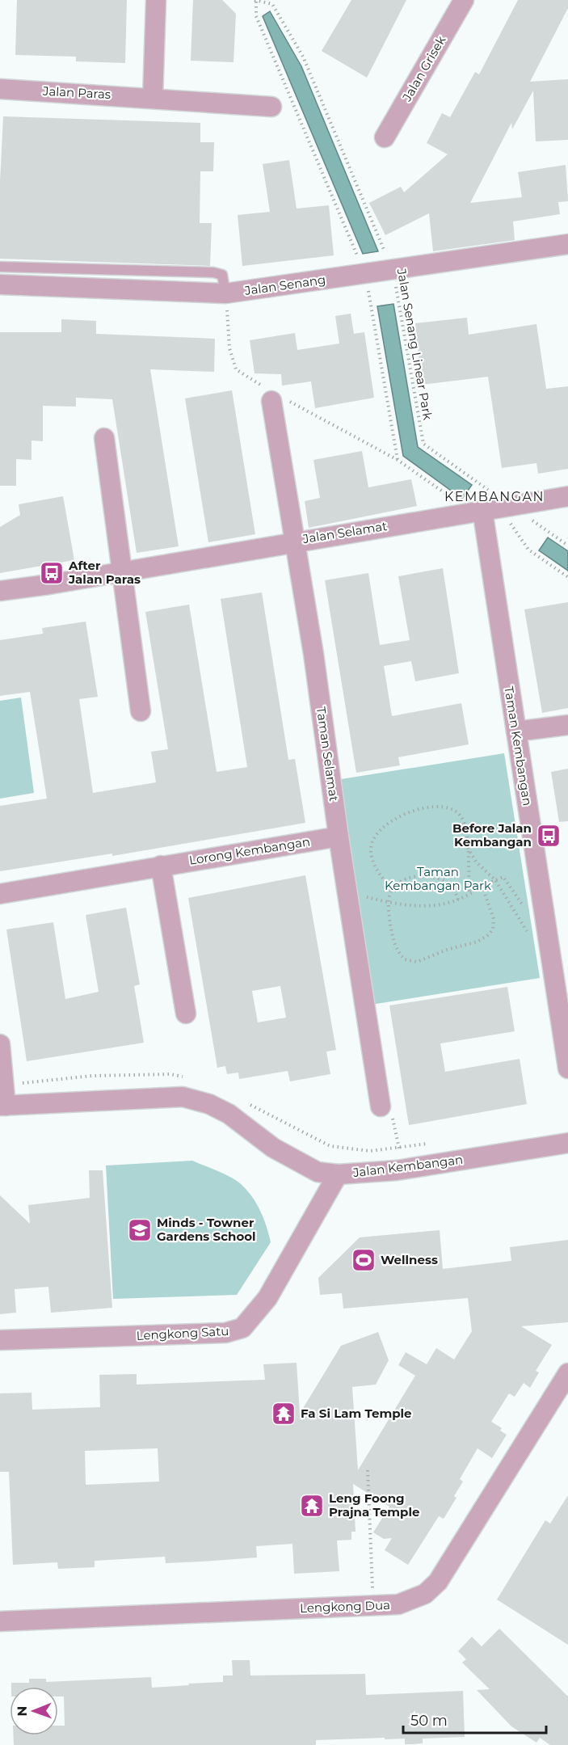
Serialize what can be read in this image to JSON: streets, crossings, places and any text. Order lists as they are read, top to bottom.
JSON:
{
  "streets": {
    "street": [
      "Jalan Grisek",
      "Jalan Paras",
      "Jalan Senang",
      "Jalan Selamat",
      "Taman Kembangan",
      "Taman Selamat",
      "Lorong Kembangan",
      "Jalan Kembangan",
      "Lengkong Satu",
      "Lengkong Dua"
    ],
    "path": ["Jalan Senang Linear Park"]
  },
  "crossings": [
    ["Jalan Senang", "Jalan Senang Linear Park"],
    ["Jalan Senang Linear Park", "Jalan Selamat"],
    ["Jalan Selamat", "Taman Kembangan"],
    ["Jalan Selamat", "Taman Selamat"],
    ["Taman Selamat", "Lorong Kembangan"],
    ["Jalan Kembangan", "Lengkong Satu"]
  ],
  "districts": ["KEMBANGAN"],
  "parks": ["Taman Kembangan Park"],
  "places": {
    "bus stop": ["After Jalan Paras", "Before Jalan Kembangan"],
    "school or university": ["Minds - Towner Gardens School"],
    "sports": ["Wellness"],
    "temple": ["Fa Si Lam Temple", "Leng Foong Prajna Temple"]
  },
  "scale_bar": "50 m",
  "north": "left"
}
